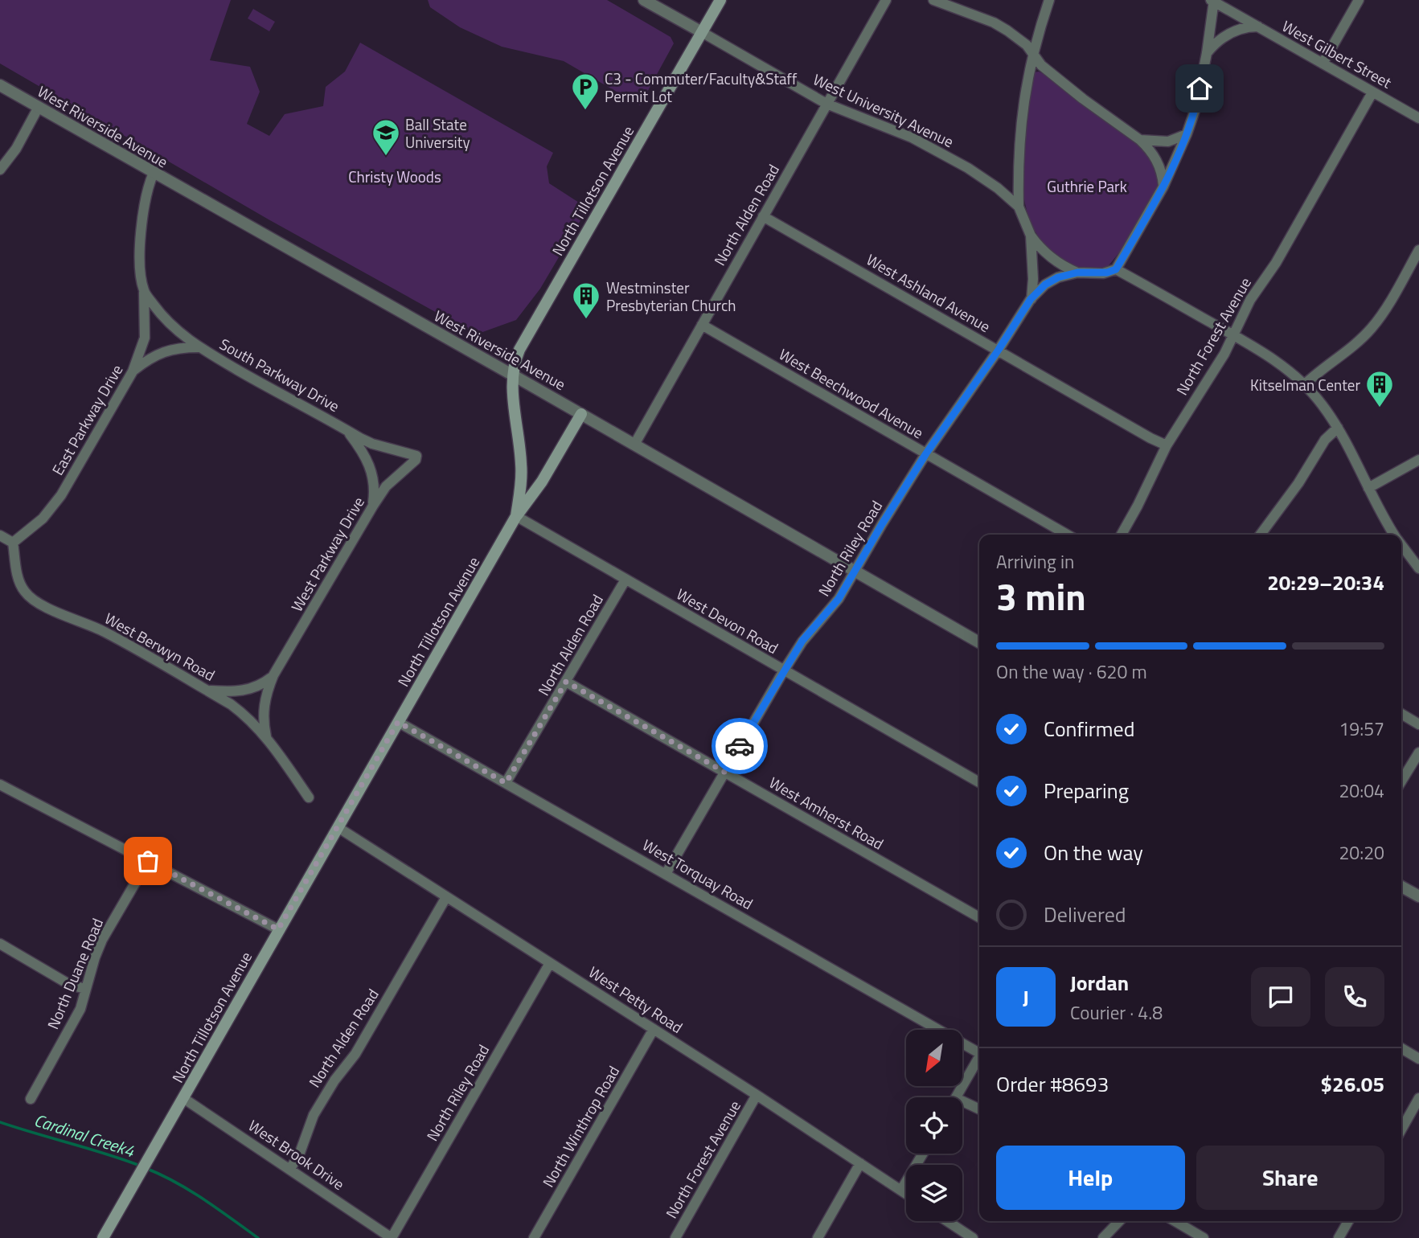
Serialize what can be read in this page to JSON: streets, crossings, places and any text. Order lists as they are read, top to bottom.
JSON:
{
  "streets": {
    "main road": ["North Tillotson Avenue"],
    "street": [
      "West Gilbert Street",
      "West University Avenue",
      "West Riverside Avenue",
      "North Alden Road",
      "West Ashland Avenue",
      "North Forest Avenue",
      "South Parkway Drive",
      "West Beechwood Avenue",
      "East Parkway Drive",
      "North Riley Road",
      "West Parkway Drive",
      "West Devon Road",
      "West Berwyn Road",
      "West Amherst Road",
      "West Torquay Road",
      "North Duane Road",
      "West Petty Road",
      "North Winthrop Road",
      "West Brook Drive"
    ]
  },
  "crossings": [
    ["West Gilbert Street", "North Forest Avenue"],
    ["West University Avenue", "North Tillotson Avenue"],
    ["West University Avenue", "North Alden Road"],
    ["West University Avenue", "North Riley Road"],
    ["West Riverside Avenue", "North Tillotson Avenue"],
    ["West Riverside Avenue", "North Alden Road"],
    ["West Riverside Avenue", "North Riley Road"],
    ["North Tillotson Avenue", "West Devon Road"],
    ["North Tillotson Avenue", "West Torquay Road"],
    ["North Tillotson Avenue", "West Petty Road"],
    ["North Tillotson Avenue", "West Brook Drive"],
    ["North Alden Road", "West Ashland Avenue"],
    ["North Alden Road", "West Beechwood Avenue"],
    ["North Alden Road", "West Devon Road"],
    ["North Alden Road", "West Amherst Road"],
    ["North Alden Road", "West Torquay Road"],
    ["North Alden Road", "West Petty Road"],
    ["North Alden Road", "West Brook Drive"],
    ["West Ashland Avenue", "North Forest Avenue"],
    ["West Ashland Avenue", "North Riley Road"],
    ["North Forest Avenue", "West Petty Road"],
    ["South Parkway Drive", "East Parkway Drive"],
    ["South Parkway Drive", "West Parkway Drive"],
    ["West Beechwood Avenue", "North Riley Road"],
    ["East Parkway Drive", "West Berwyn Road"],
    ["North Riley Road", "West Devon Road"],
    ["North Riley Road", "West Amherst Road"],
    ["North Riley Road", "West Torquay Road"],
    ["North Riley Road", "West Petty Road"],
    ["North Riley Road", "West Brook Drive"],
    ["West Parkway Drive", "West Berwyn Road"],
    ["West Petty Road", "North Winthrop Road"]
  ],
  "water": ["Cardinal Creek4"],
  "parks": ["Christy Woods", "Guthrie Park"],
  "places": {
    "parking": ["C3 - Commuter/Faculty&Staff Permit Lot"],
    "school or university": ["Ball State University"],
    "building": ["Westminster Presbyterian Church", "Kitselman Center"]
  },
  "north": "bottom left",
  "page": {
    "heading": ["3 min", "Arriving in", "20:29–20:34"],
    "panel": [
      "Jordan",
      "Courier · 4.8",
      "Order #8693",
      "$26.05"
    ],
    "bar": "On the way · 620 m",
    "list": [
      ["Confirmed", "19:57"],
      ["Preparing", "20:04"],
      ["On the way", "20:20"],
      "Delivered"
    ],
    "round": "J",
    "buttons": ["Help", "Share"]
  }
}
